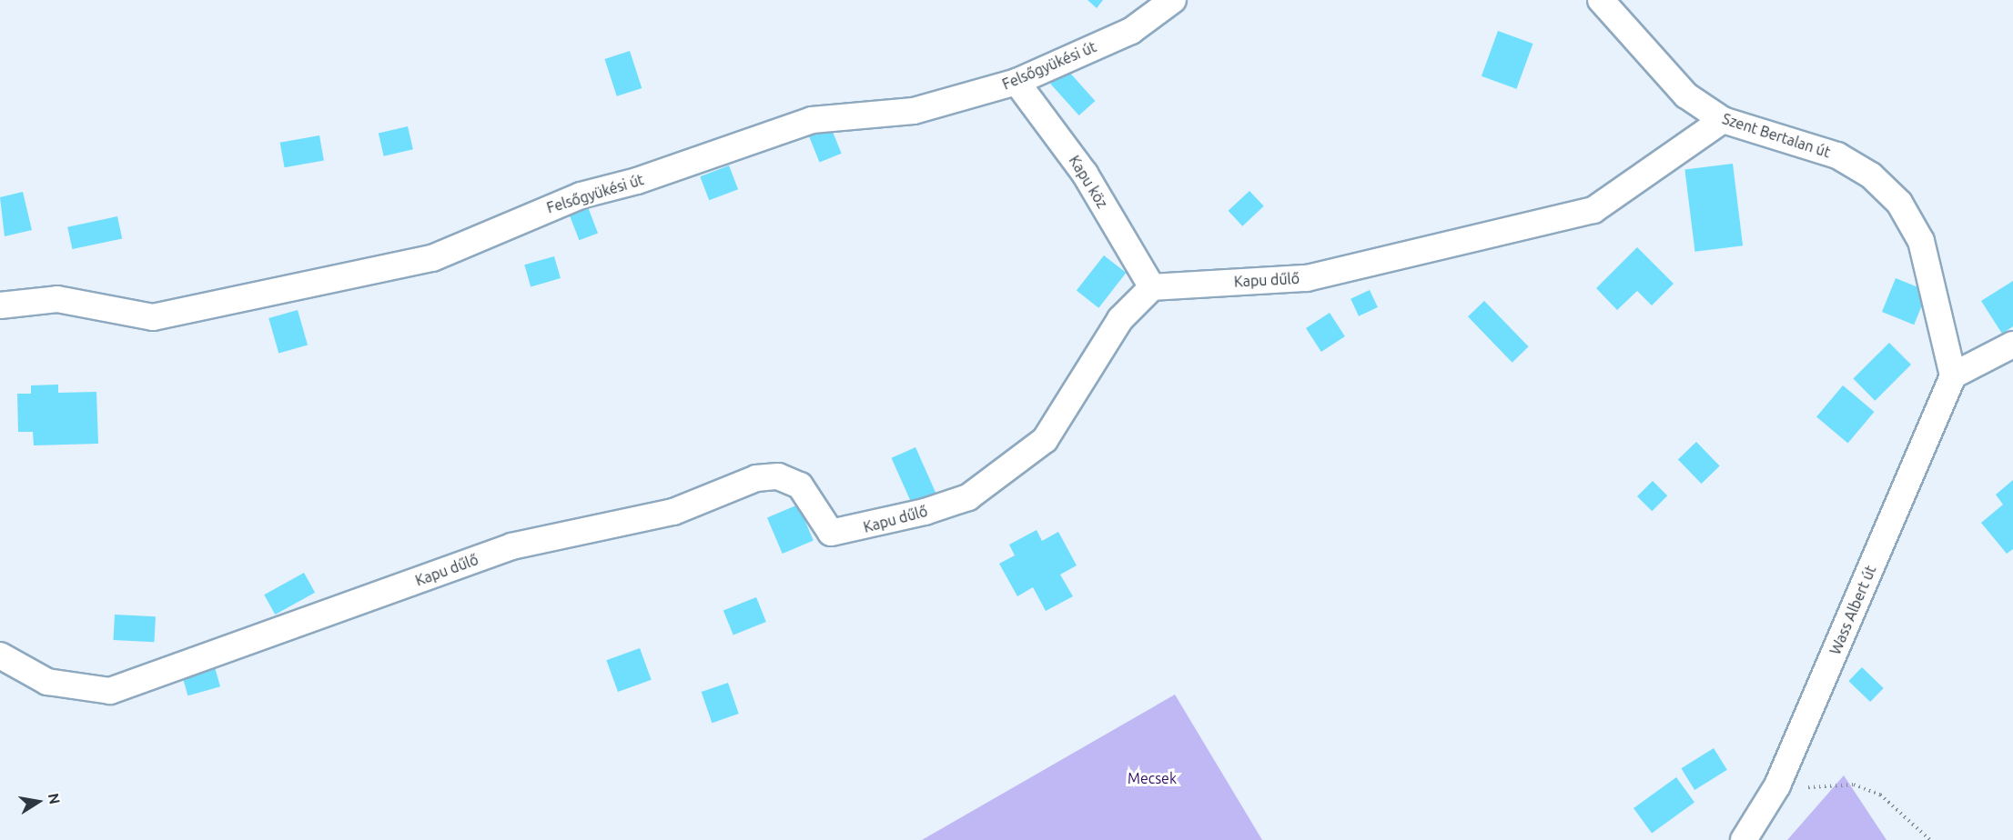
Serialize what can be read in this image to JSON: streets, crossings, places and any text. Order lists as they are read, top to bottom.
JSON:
{
  "streets": {
    "street": [
      "Felsőgyükési út",
      "Szent Bertalan út",
      "Kapu köz",
      "Kapu dűlő",
      "Wass Albert út"
    ]
  },
  "crossings": [
    ["Felsőgyükési út", "Kapu köz"],
    ["Szent Bertalan út", "Kapu dűlő"],
    ["Szent Bertalan út", "Wass Albert út"],
    ["Kapu köz", "Kapu dűlő"]
  ],
  "parks": ["Mecsek"],
  "north": "right"
}
